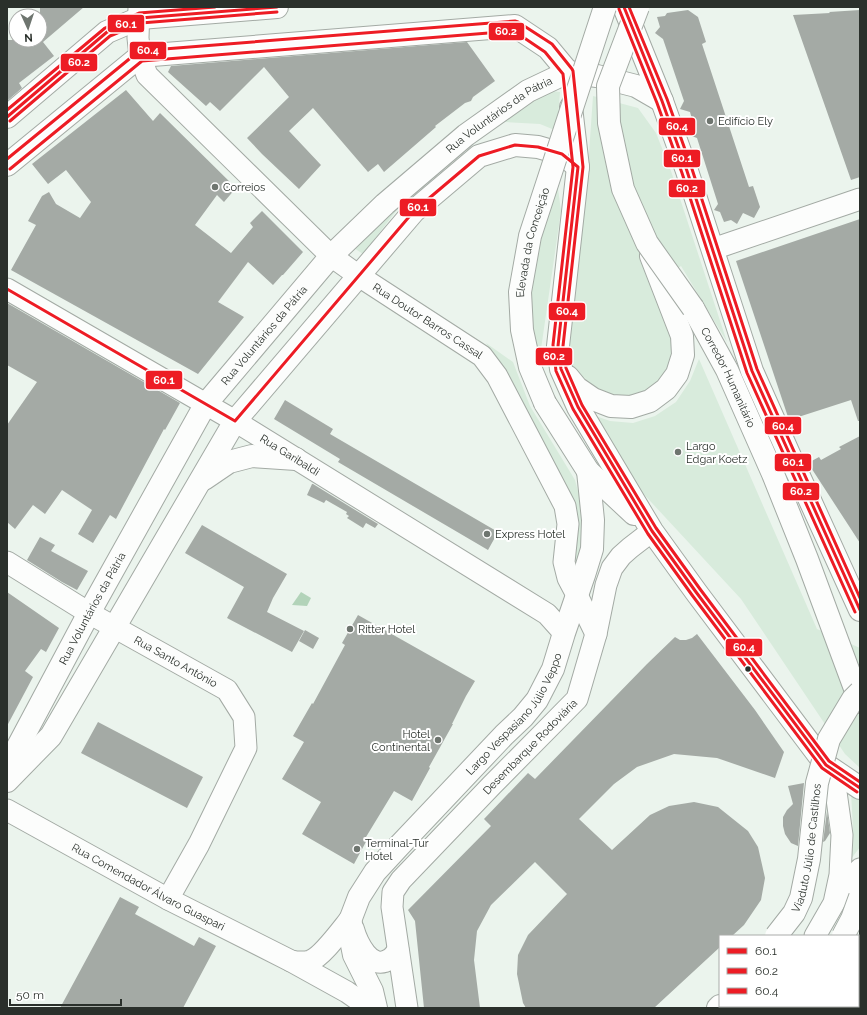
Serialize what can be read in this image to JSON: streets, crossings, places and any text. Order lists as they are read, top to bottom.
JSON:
{
  "streets": {
    "main road": [
      "Rua Voluntários da Pátria",
      "Elevada da Conceição",
      "Corredor Humanitário",
      "Largo Vespasiano Júlio Veppo",
      "Viaduto Júlio de Castilhos"
    ],
    "street": [
      "Rua Doutor Barros Cassal",
      "Rua Garibaldi",
      "Rua Santo Antônio",
      "Desembarque Rodoviária",
      "Rua Comendador Álvaro Guaspari"
    ]
  },
  "crossings": [
    ["Rua Voluntários da Pátria", "Rua Doutor Barros Cassal"],
    ["Rua Voluntários da Pátria", "Rua Garibaldi"],
    ["Rua Voluntários da Pátria", "Rua Santo Antônio"],
    ["Elevada da Conceição", "Largo Vespasiano Júlio Veppo"],
    ["Rua Doutor Barros Cassal", "Largo Vespasiano Júlio Veppo"],
    ["Rua Doutor Barros Cassal", "Desembarque Rodoviária"],
    ["Rua Garibaldi", "Largo Vespasiano Júlio Veppo"],
    ["Rua Santo Antônio", "Rua Comendador Álvaro Guaspari"],
    ["Largo Vespasiano Júlio Veppo", "Desembarque Rodoviária"],
    ["Largo Vespasiano Júlio Veppo", "Rua Comendador Álvaro Guaspari"]
  ],
  "places": [
    "Edifício Ely",
    "Correios",
    "Largo Edgar Koetz",
    "Express Hotel",
    "Ritter Hotel",
    "Hotel Continental",
    "Terminal-Tur Hotel"
  ],
  "lines": ["transit line 60.1", "transit line 60.4", "transit line 60.2"],
  "legend": ["60.1", "60.2", "60.4"],
  "scale_bar": "50 m",
  "north": "bottom"
}
